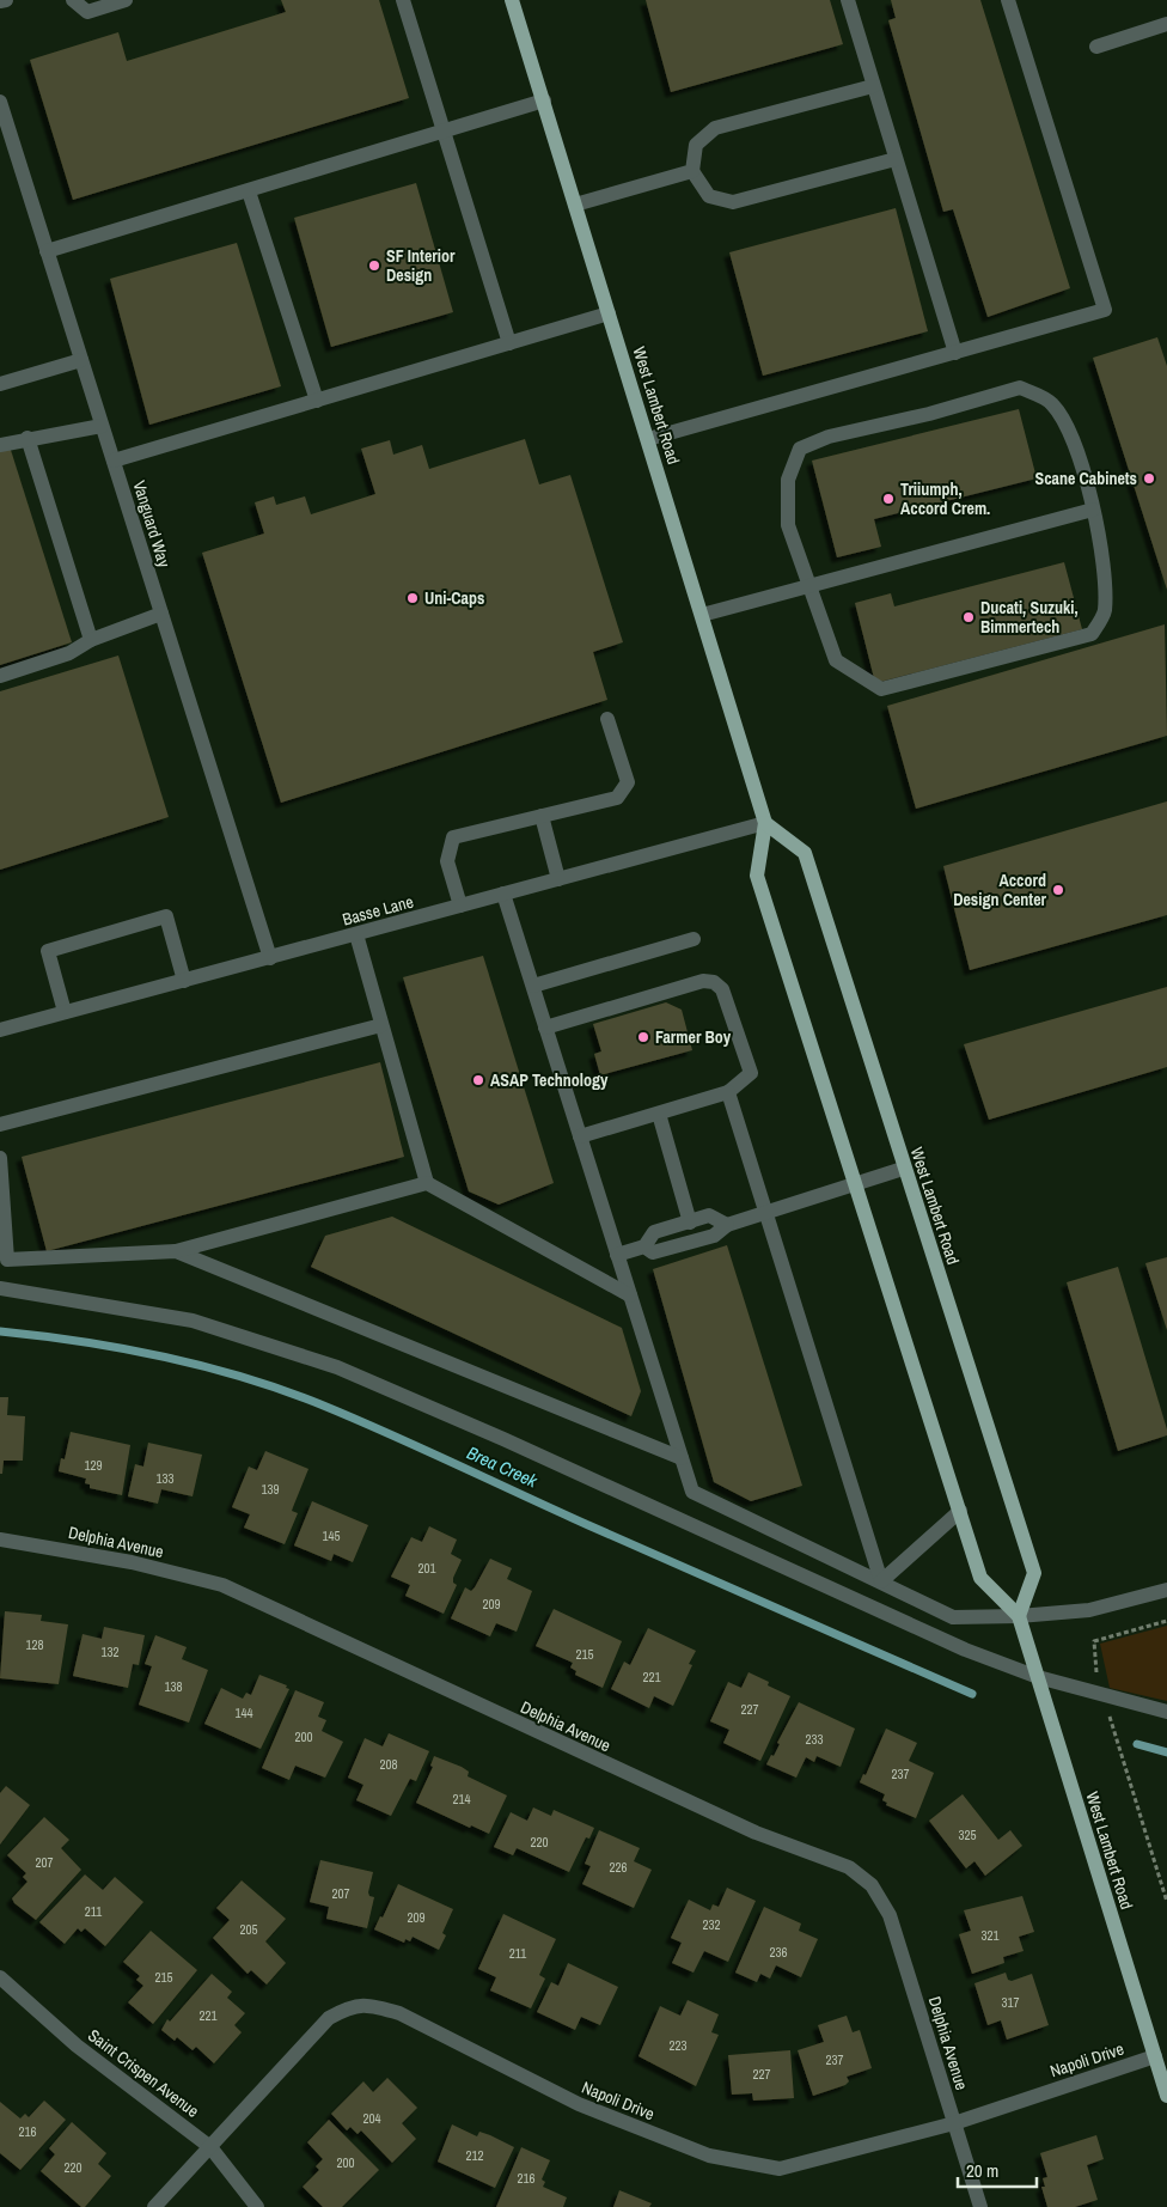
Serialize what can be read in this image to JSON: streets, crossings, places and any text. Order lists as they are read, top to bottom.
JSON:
{
  "streets": {
    "main road": ["West Lambert Road"],
    "street": [
      "Vanguard Way",
      "Basse Lane",
      "Delphia Avenue",
      "Napoli Drive",
      "Saint Crispen Avenue"
    ]
  },
  "crossings": [
    ["West Lambert Road", "Basse Lane"],
    ["West Lambert Road", "Napoli Drive"],
    ["Vanguard Way", "Basse Lane"],
    ["Delphia Avenue", "Napoli Drive"],
    ["Napoli Drive", "Saint Crispen Avenue"]
  ],
  "water": ["Brea Creek"],
  "places": [
    "SF Interior Design",
    "Scane Cabinets",
    "Triiumph, Accord Crem.",
    "Uni-Caps",
    "Ducati, Suzuki, Bimmertech",
    "Accord Design Center",
    "Farmer Boy",
    "ASAP Technology"
  ],
  "house_numbers": [
    "129",
    "133",
    "139",
    "145",
    "201",
    "209",
    "128",
    "132",
    "215",
    "221",
    "138",
    "227",
    "144",
    "200",
    "233",
    "208",
    "237",
    "214",
    "325",
    "220",
    "207",
    "226",
    "207",
    "211",
    "209",
    "232",
    "205",
    "321",
    "236",
    "211",
    "215",
    "317",
    "221",
    "223",
    "237",
    "227",
    "204",
    "216",
    "212",
    "200",
    "220",
    "216"
  ],
  "scale_bar": "20 m"
}
